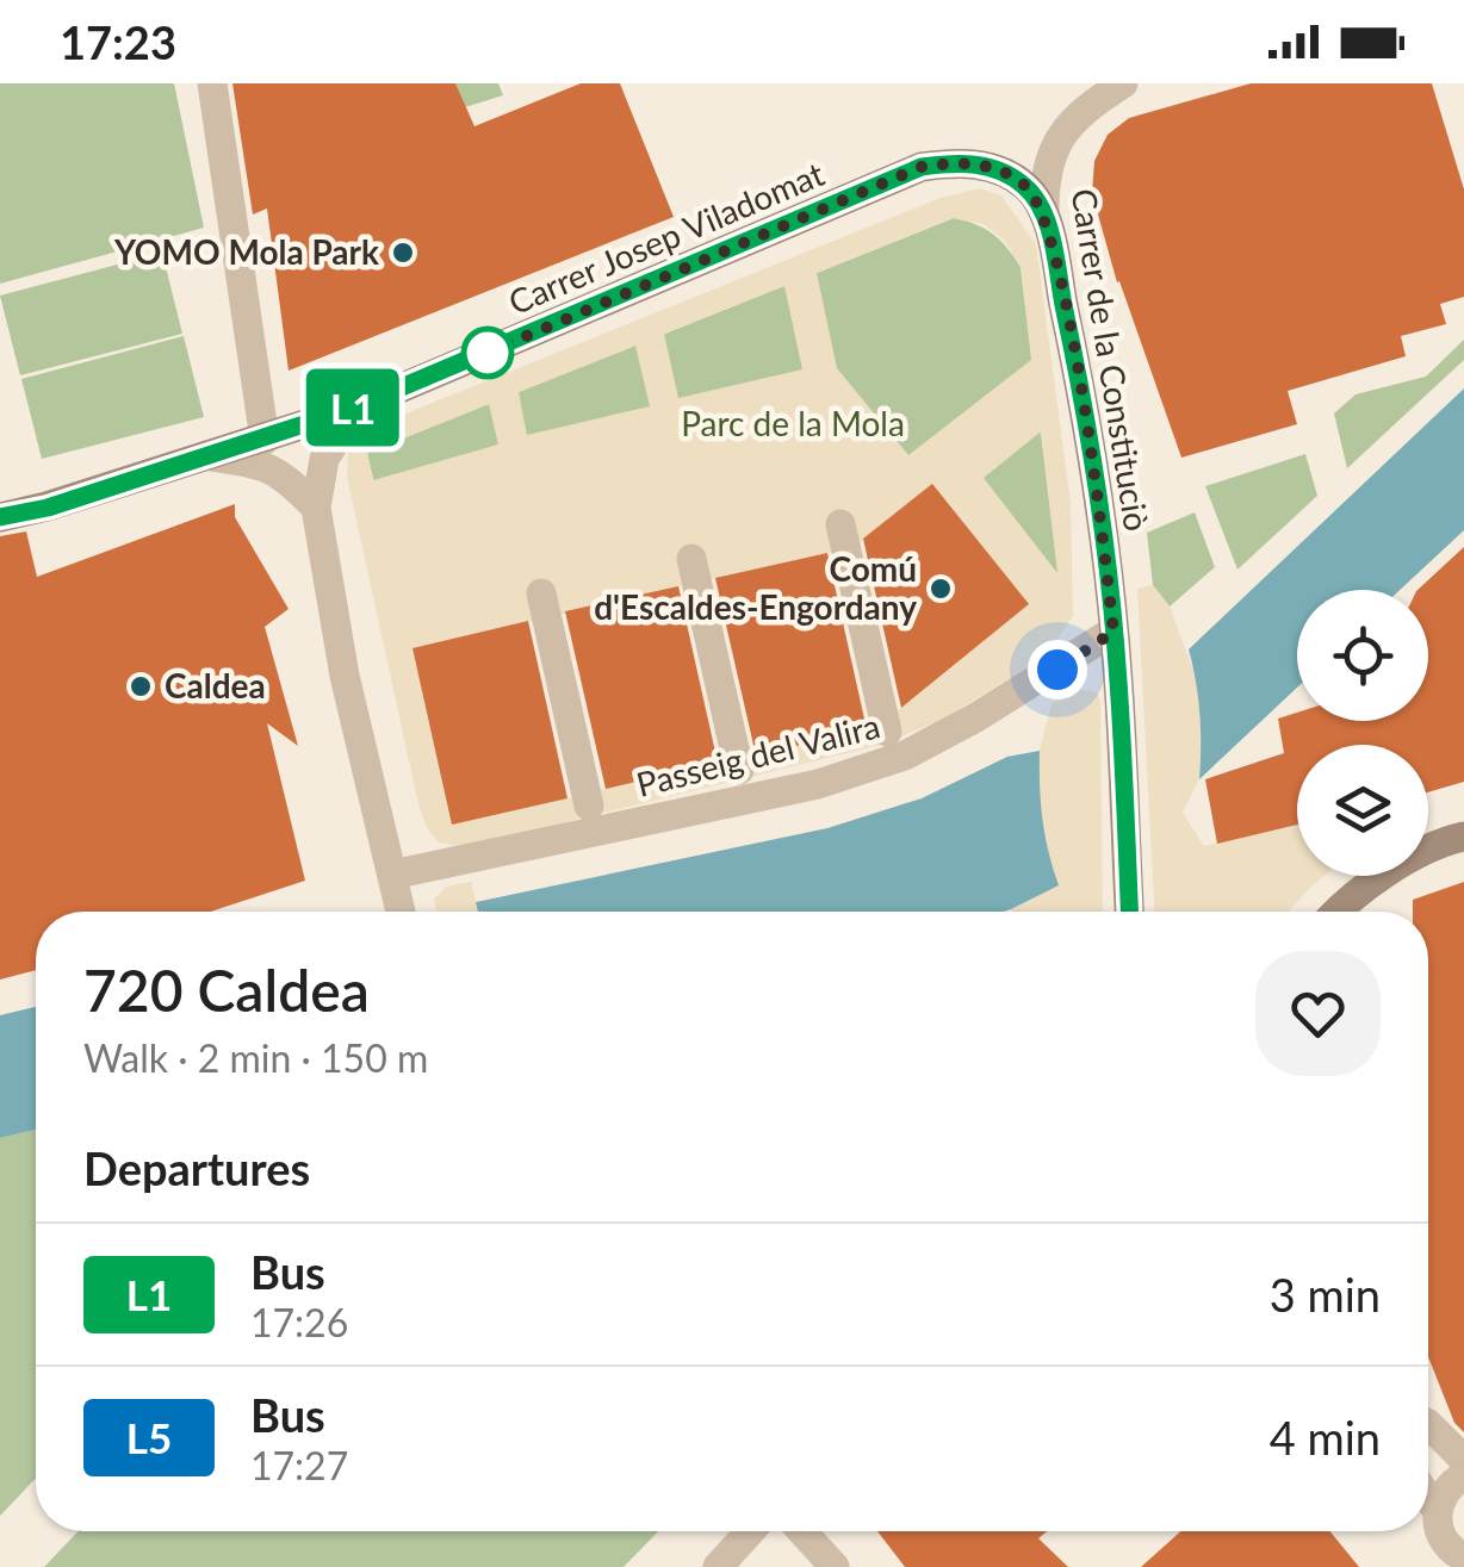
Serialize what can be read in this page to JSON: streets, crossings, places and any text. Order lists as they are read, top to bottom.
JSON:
{
  "streets": {
    "main road": ["Carrer Josep Viladomat", "Carrer de la Constituciò"],
    "street": ["Passeig del Valira"]
  },
  "crossings": [
    ["Carrer Josep Viladomat", "Carrer de la Constituciò"],
    ["Carrer de la Constituciò", "Passeig del Valira"]
  ],
  "parks": ["Parc de la Mola"],
  "places": ["YOMO Mola Park", "Comú d'Escaldes-Engordany", "Caldea"],
  "lines": ["bus line L1"],
  "page": {
    "status": "17:23",
    "on_map": "L1",
    "heading": [
      ["720 Caldea", "Walk · 2 min · 150 m"],
      "Departures"
    ],
    "list": [
      {
        "mark": "L1",
        "name": "Bus",
        "note": "17:26",
        "value": "3 min"
      },
      {
        "mark": "L5",
        "name": "Bus",
        "note": "17:27",
        "value": "4 min"
      }
    ]
  }
}
